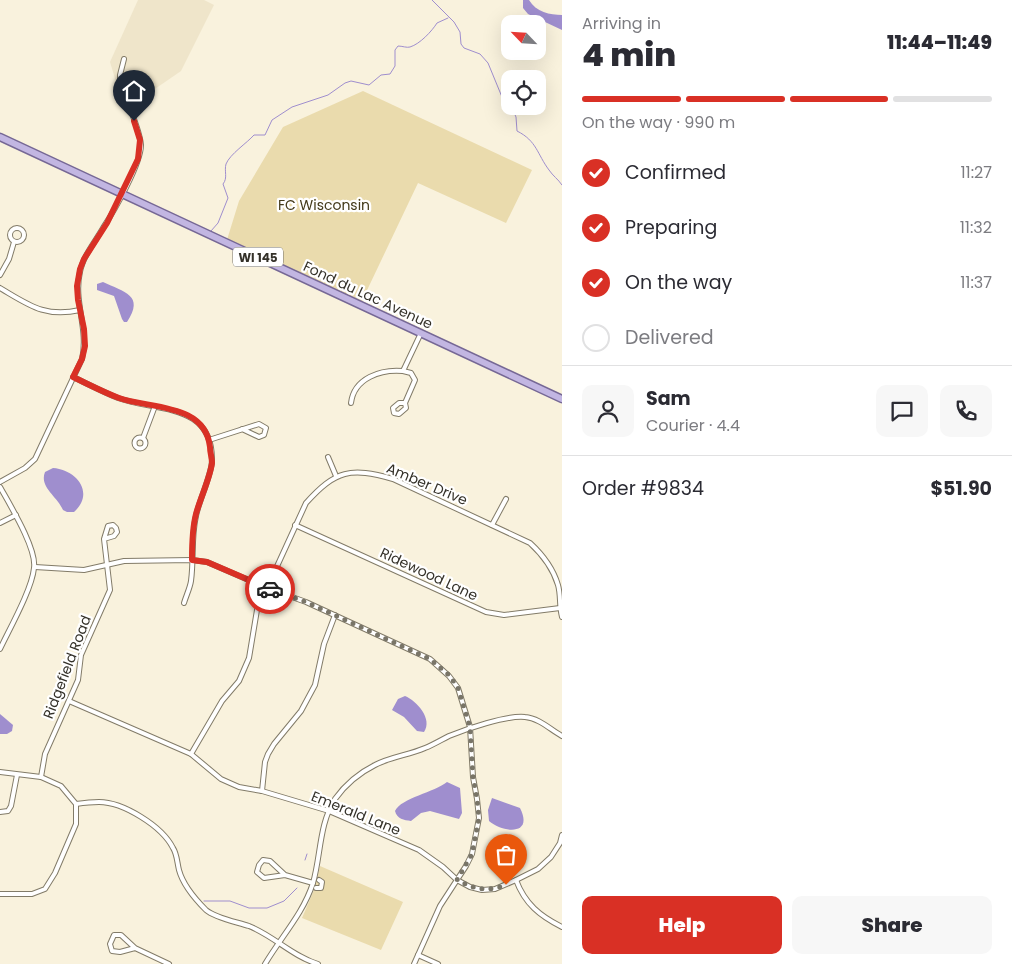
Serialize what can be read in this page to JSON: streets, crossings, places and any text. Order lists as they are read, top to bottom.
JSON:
{
  "streets": {
    "main road": ["WI 145", "Fond du Lac Avenue"],
    "street": [
      "Amber Drive",
      "Ridewood Lane",
      "Ridgefield Road",
      "Emerald Lane"
    ]
  },
  "crossings": [
    ["Amber Drive", "Ridewood Lane"],
    ["Ridgefield Road", "Emerald Lane"]
  ],
  "parks": ["FC Wisconsin"],
  "north": "top left",
  "page": {
    "heading": ["4 min", "Arriving in", "11:44–11:49"],
    "panel": [
      "Sam",
      "Courier · 4.4",
      "Order #9834",
      "$51.90"
    ],
    "bar": "On the way · 990 m",
    "list": [
      ["Confirmed", "11:27"],
      ["Preparing", "11:32"],
      ["On the way", "11:37"],
      "Delivered"
    ],
    "buttons": ["Help", "Share"]
  }
}
